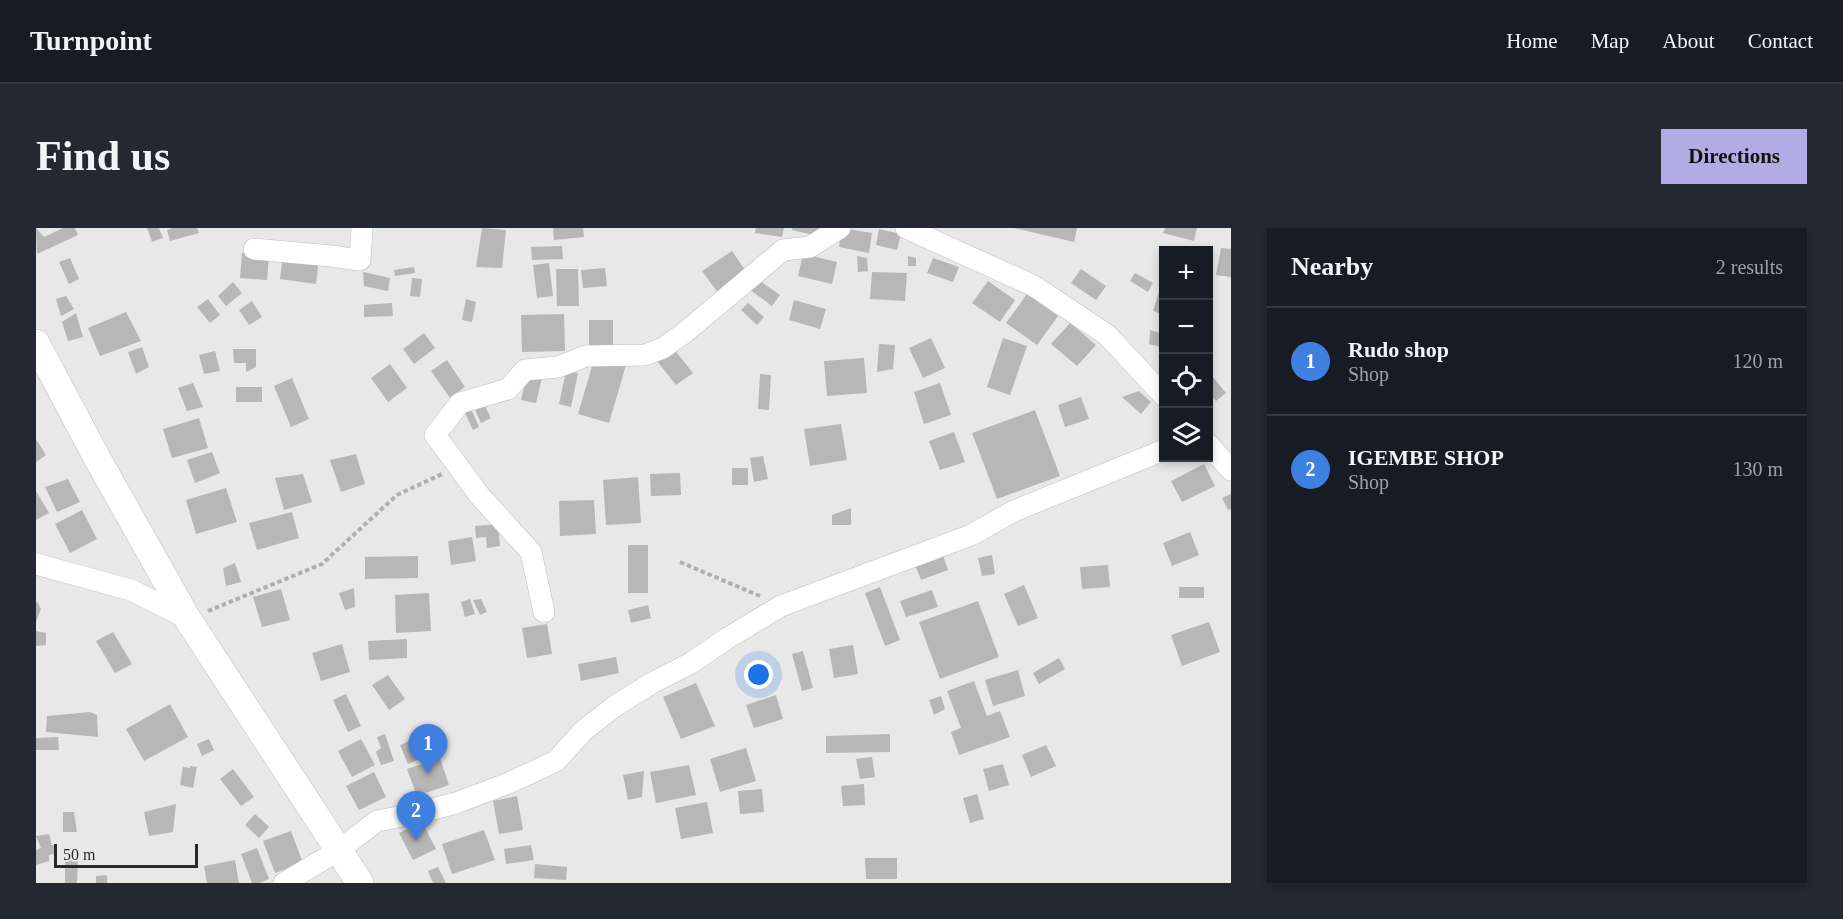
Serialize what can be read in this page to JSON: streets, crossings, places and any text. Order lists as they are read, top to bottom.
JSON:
{
  "scale_bar": "50 m",
  "page": {
    "header": "Turnpoint",
    "nav": [
      "Home",
      "Map",
      "About",
      "Contact"
    ],
    "buttons": "Directions",
    "title": "Find us",
    "heading": ["Nearby", "2 results"],
    "map_buttons": ["+", "−"],
    "list": [
      {
        "mark": "1",
        "name": "Rudo shop",
        "note": "Shop",
        "value": "120 m"
      },
      {
        "mark": "2",
        "name": "IGEMBE SHOP",
        "note": "Shop",
        "value": "130 m"
      }
    ],
    "pins": ["1", "2"],
    "scale": "50 m"
  }
}
